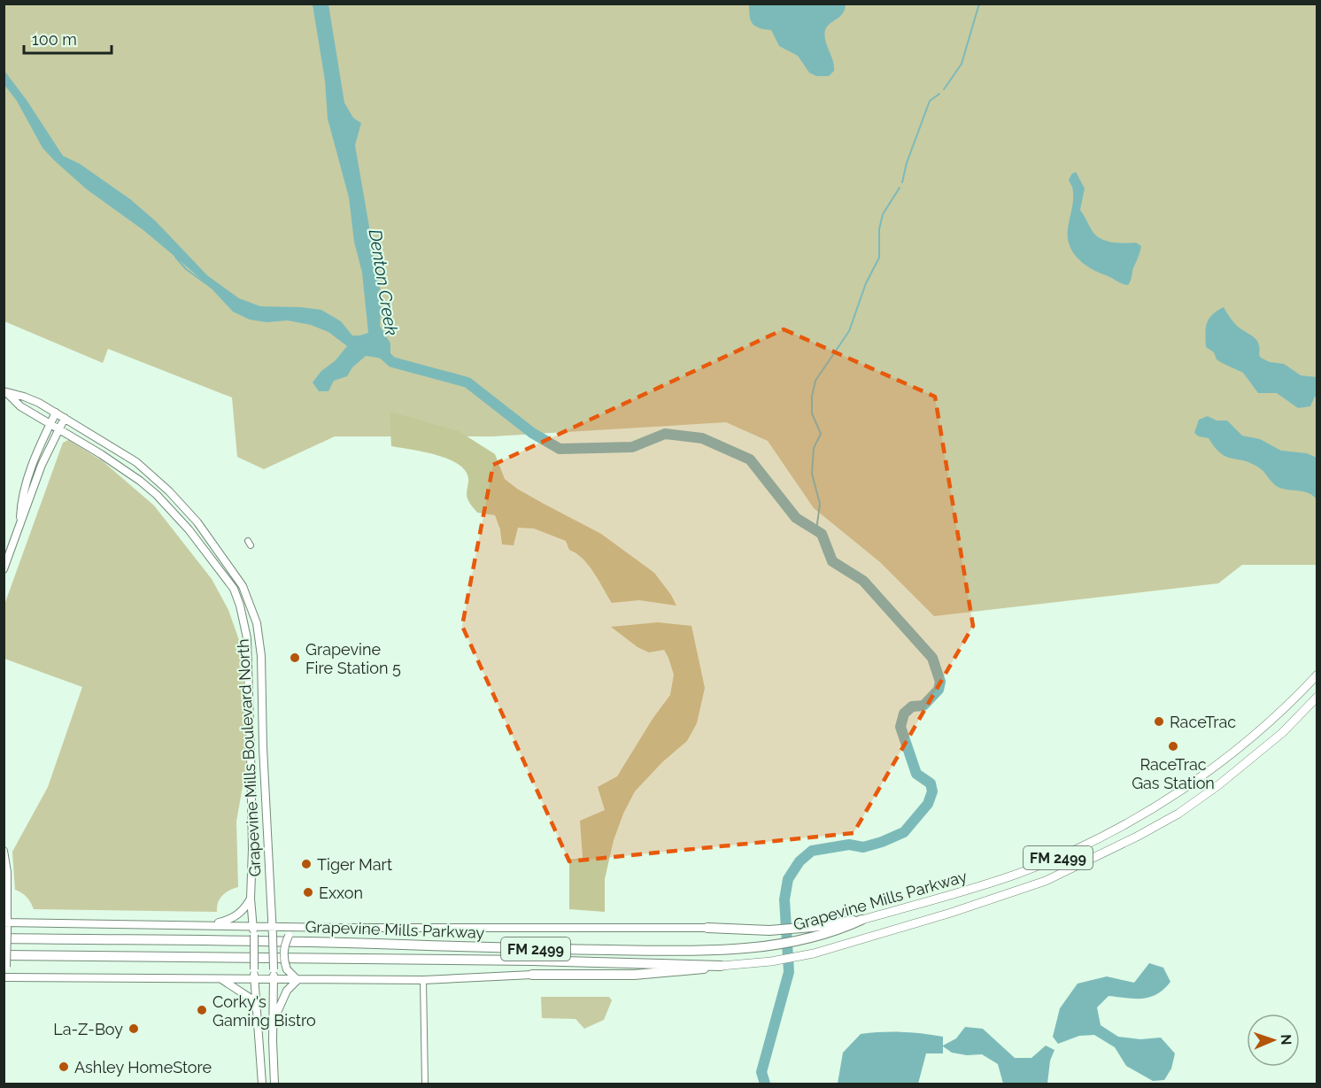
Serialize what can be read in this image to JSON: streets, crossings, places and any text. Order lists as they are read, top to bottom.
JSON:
{
  "streets": {
    "highway": ["FM 2499", "Grapevine Mills Parkway"],
    "main road": ["Grapevine Mills Boulevard North"]
  },
  "crossings": [
    ["Grapevine Mills Boulevard North", "Grapevine Mills Parkway"]
  ],
  "water": ["Denton Creek"],
  "places": [
    "Grapevine Fire Station 5",
    "RaceTrac",
    "RaceTrac Gas Station",
    "Tiger Mart",
    "Exxon",
    "Corky's Gaming Bistro",
    "La-Z-Boy",
    "Ashley HomeStore"
  ],
  "scale_bar": "100 m",
  "north": "right"
}
